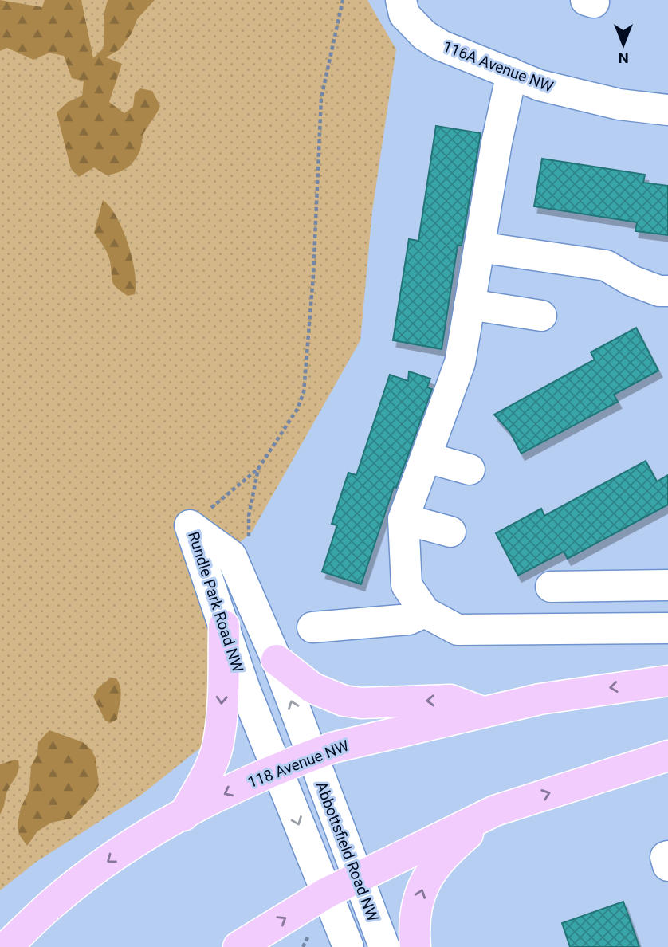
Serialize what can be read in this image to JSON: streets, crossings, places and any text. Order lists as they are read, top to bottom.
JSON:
{
  "streets": {
    "main road": ["118 Avenue NW"],
    "street": ["116A Avenue NW", "Rundle Park Road NW", "Abbottsfield Road NW"]
  },
  "crossings": [
    ["Rundle Park Road NW", "118 Avenue NW"],
    ["Rundle Park Road NW", "Abbottsfield Road NW"],
    ["118 Avenue NW", "Abbottsfield Road NW"]
  ],
  "north": "bottom"
}
